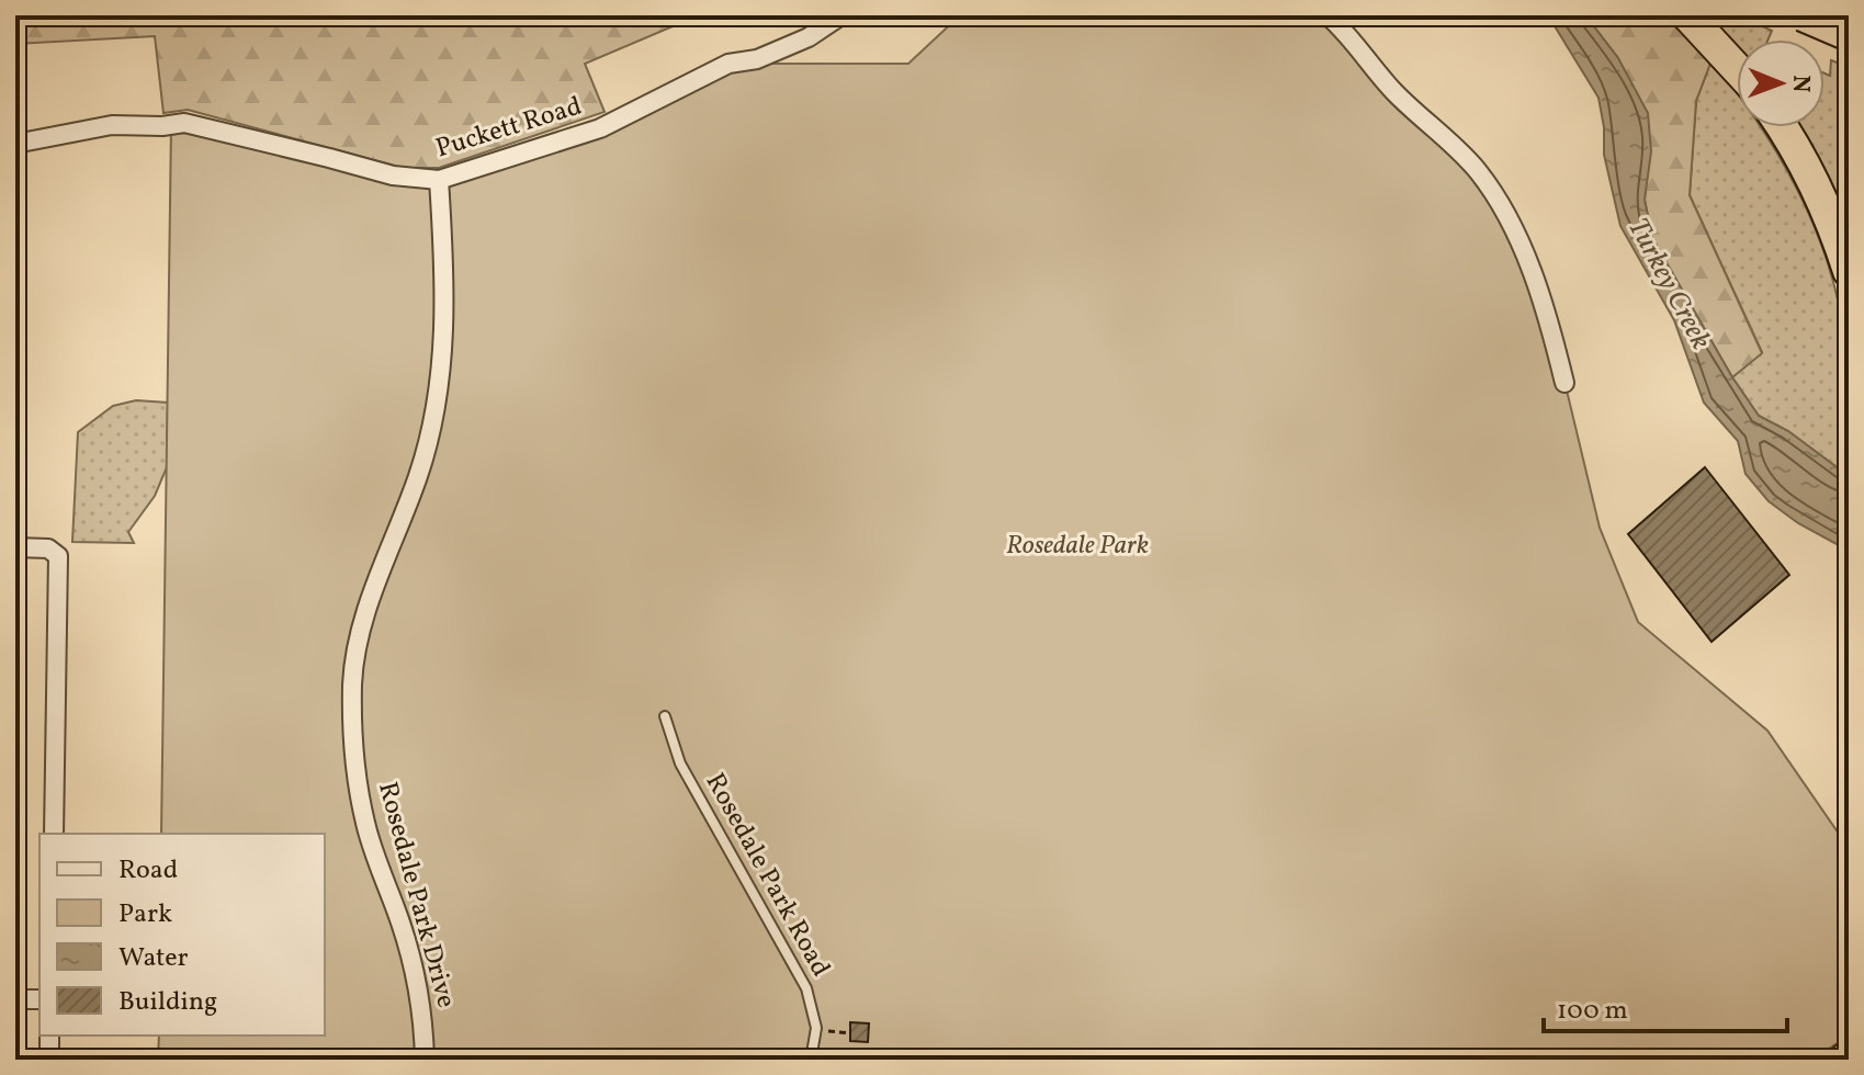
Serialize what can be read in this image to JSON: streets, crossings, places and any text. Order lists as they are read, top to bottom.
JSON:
{
  "streets": {
    "street": ["Puckett Road", "Rosedale Park Drive"],
    "lane": ["Rosedale Park Road"]
  },
  "crossings": [
    ["Puckett Road", "Rosedale Park Drive"]
  ],
  "water": ["Turkey Creek"],
  "parks": ["Rosedale Park"],
  "legend": [
    "Road",
    "Park",
    "Water",
    "Building"
  ],
  "scale_bar": "100 m",
  "north": "right"
}
